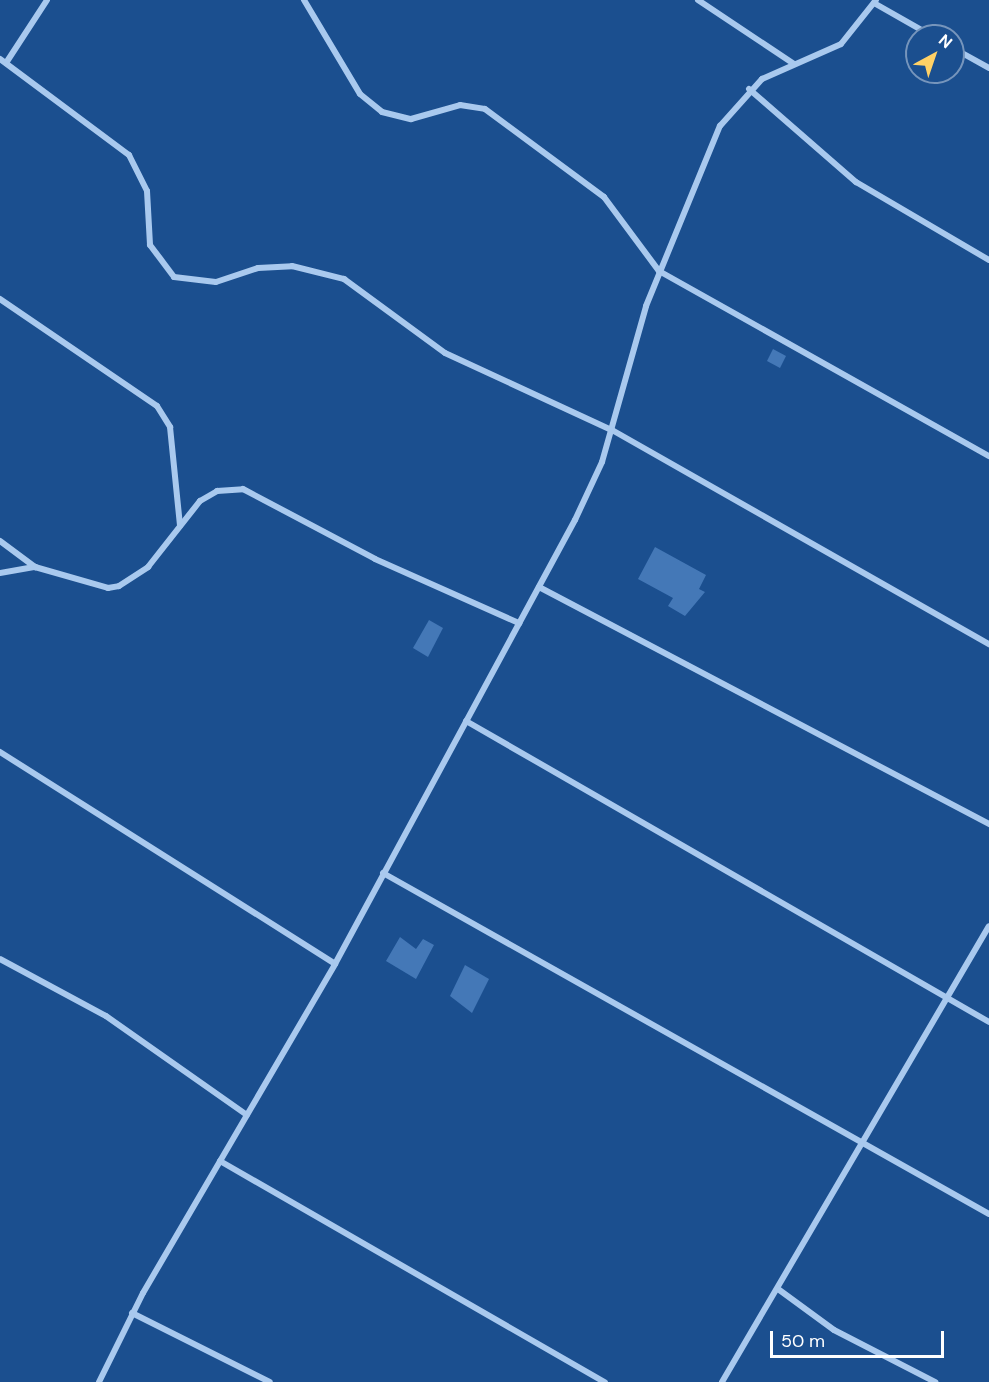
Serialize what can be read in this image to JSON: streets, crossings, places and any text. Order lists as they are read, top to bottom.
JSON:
{
  "scale_bar": "50 m",
  "north": "top right"
}
